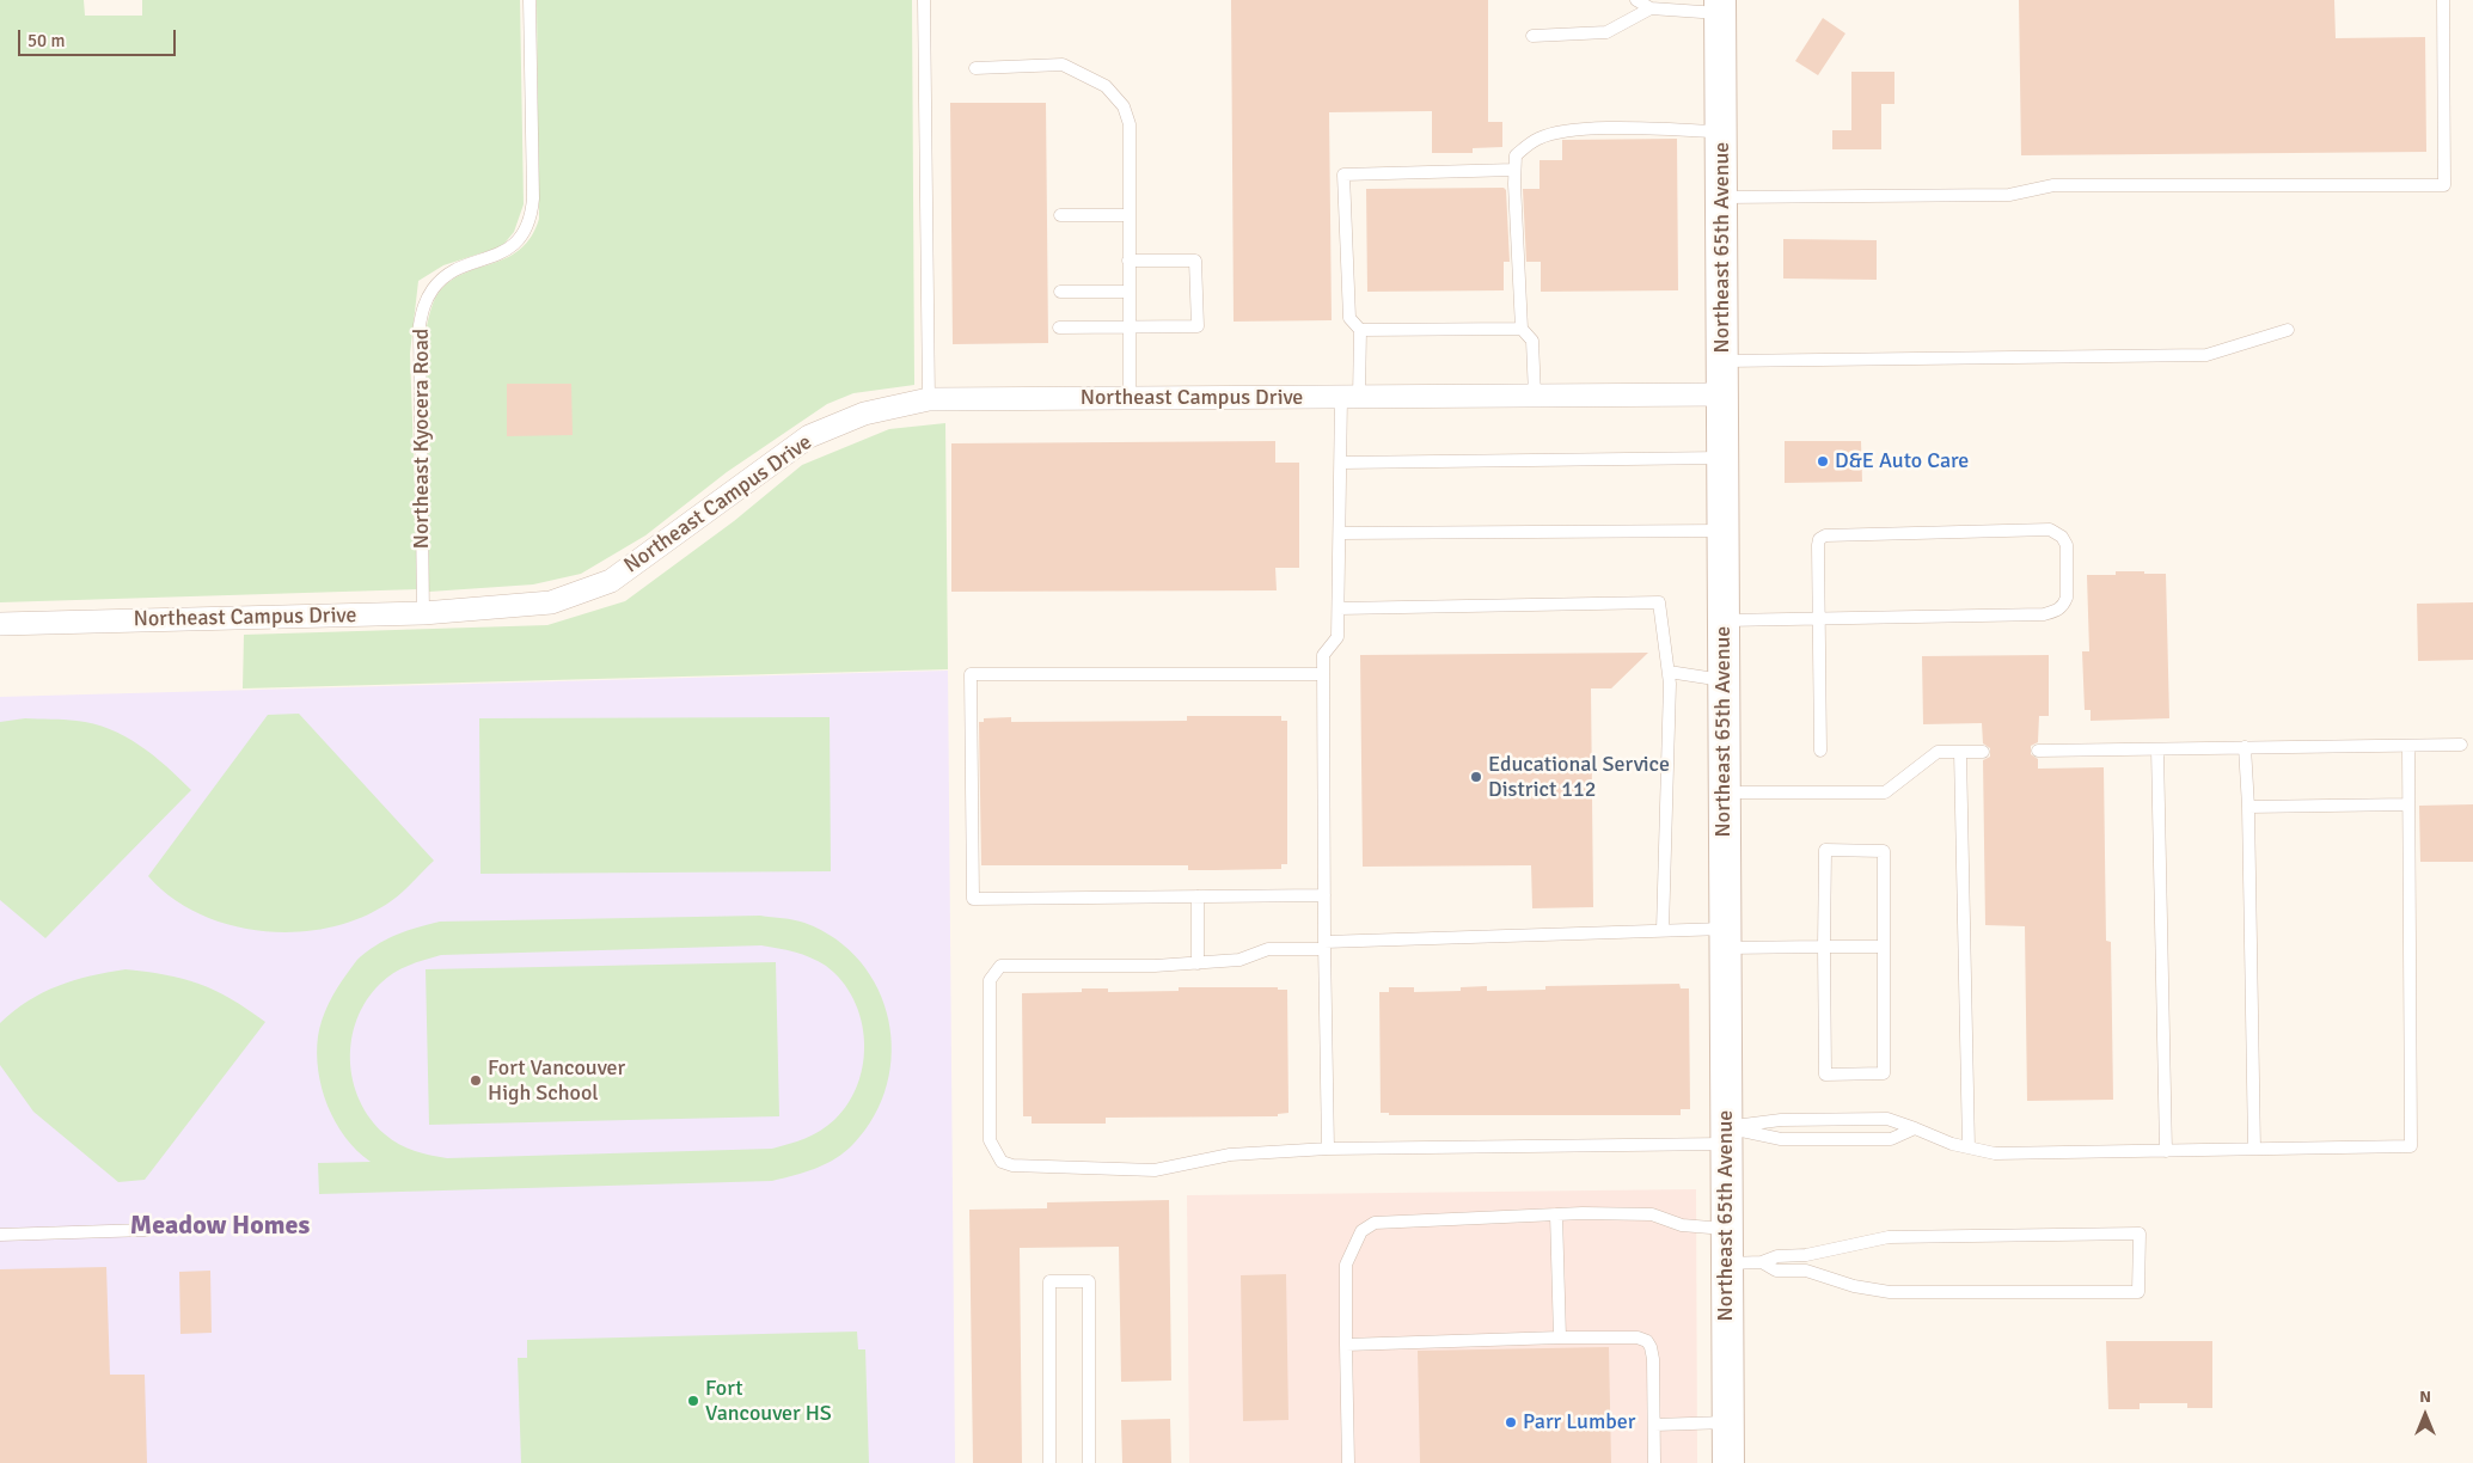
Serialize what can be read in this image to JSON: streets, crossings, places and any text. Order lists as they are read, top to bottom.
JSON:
{
  "streets": {
    "street": ["Northeast 65th Avenue", "Northeast Campus Drive"],
    "lane": ["Northeast Kyocera Road"]
  },
  "crossings": [
    ["Northeast 65th Avenue", "Northeast Campus Drive"],
    ["Northeast Campus Drive", "Northeast Kyocera Road"]
  ],
  "districts": ["Meadow Homes"],
  "places": [
    "D&E Auto Care",
    "Educational Service District 112",
    "Fort Vancouver High School",
    "Fort Vancouver HS",
    "Parr Lumber"
  ],
  "scale_bar": "50 m",
  "north": "top"
}
